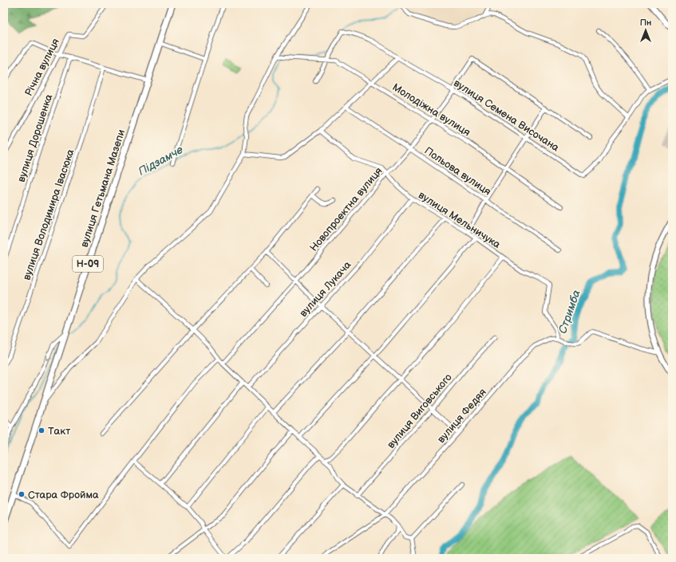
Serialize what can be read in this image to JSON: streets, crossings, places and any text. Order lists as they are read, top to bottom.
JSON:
{
  "streets": {
    "main road": ["вулиця Гетьмана Мазепи", "Н-09"],
    "street": [
      "Річна вулиця",
      "Молодіжна вулиця",
      "вулиця Семена Височана",
      "вулиця Дорошенка",
      "Польова вулиця",
      "Новопроектна вулиця",
      "вулиця Володимира Івасюка",
      "вулиця Мельничука",
      "вулиця Лукача",
      "вулиця Виговського",
      "вулиця Федяя"
    ]
  },
  "crossings": [
    ["Молодіжна вулиця", "вулиця Семена Височана"],
    ["Молодіжна вулиця", "Новопроектна вулиця"],
    ["вулиця Семена Височана", "Новопроектна вулиця"],
    ["Польова вулиця", "Новопроектна вулиця"],
    ["Новопроектна вулиця", "вулиця Мельничука"],
    ["вулиця Мельничука", "вулиця Лукача"],
    ["вулиця Мельничука", "вулиця Федяя"]
  ],
  "water": ["Підзамче", "Стримба"],
  "places": ["Такт", "Стара Фройма"],
  "north": "top"
}
